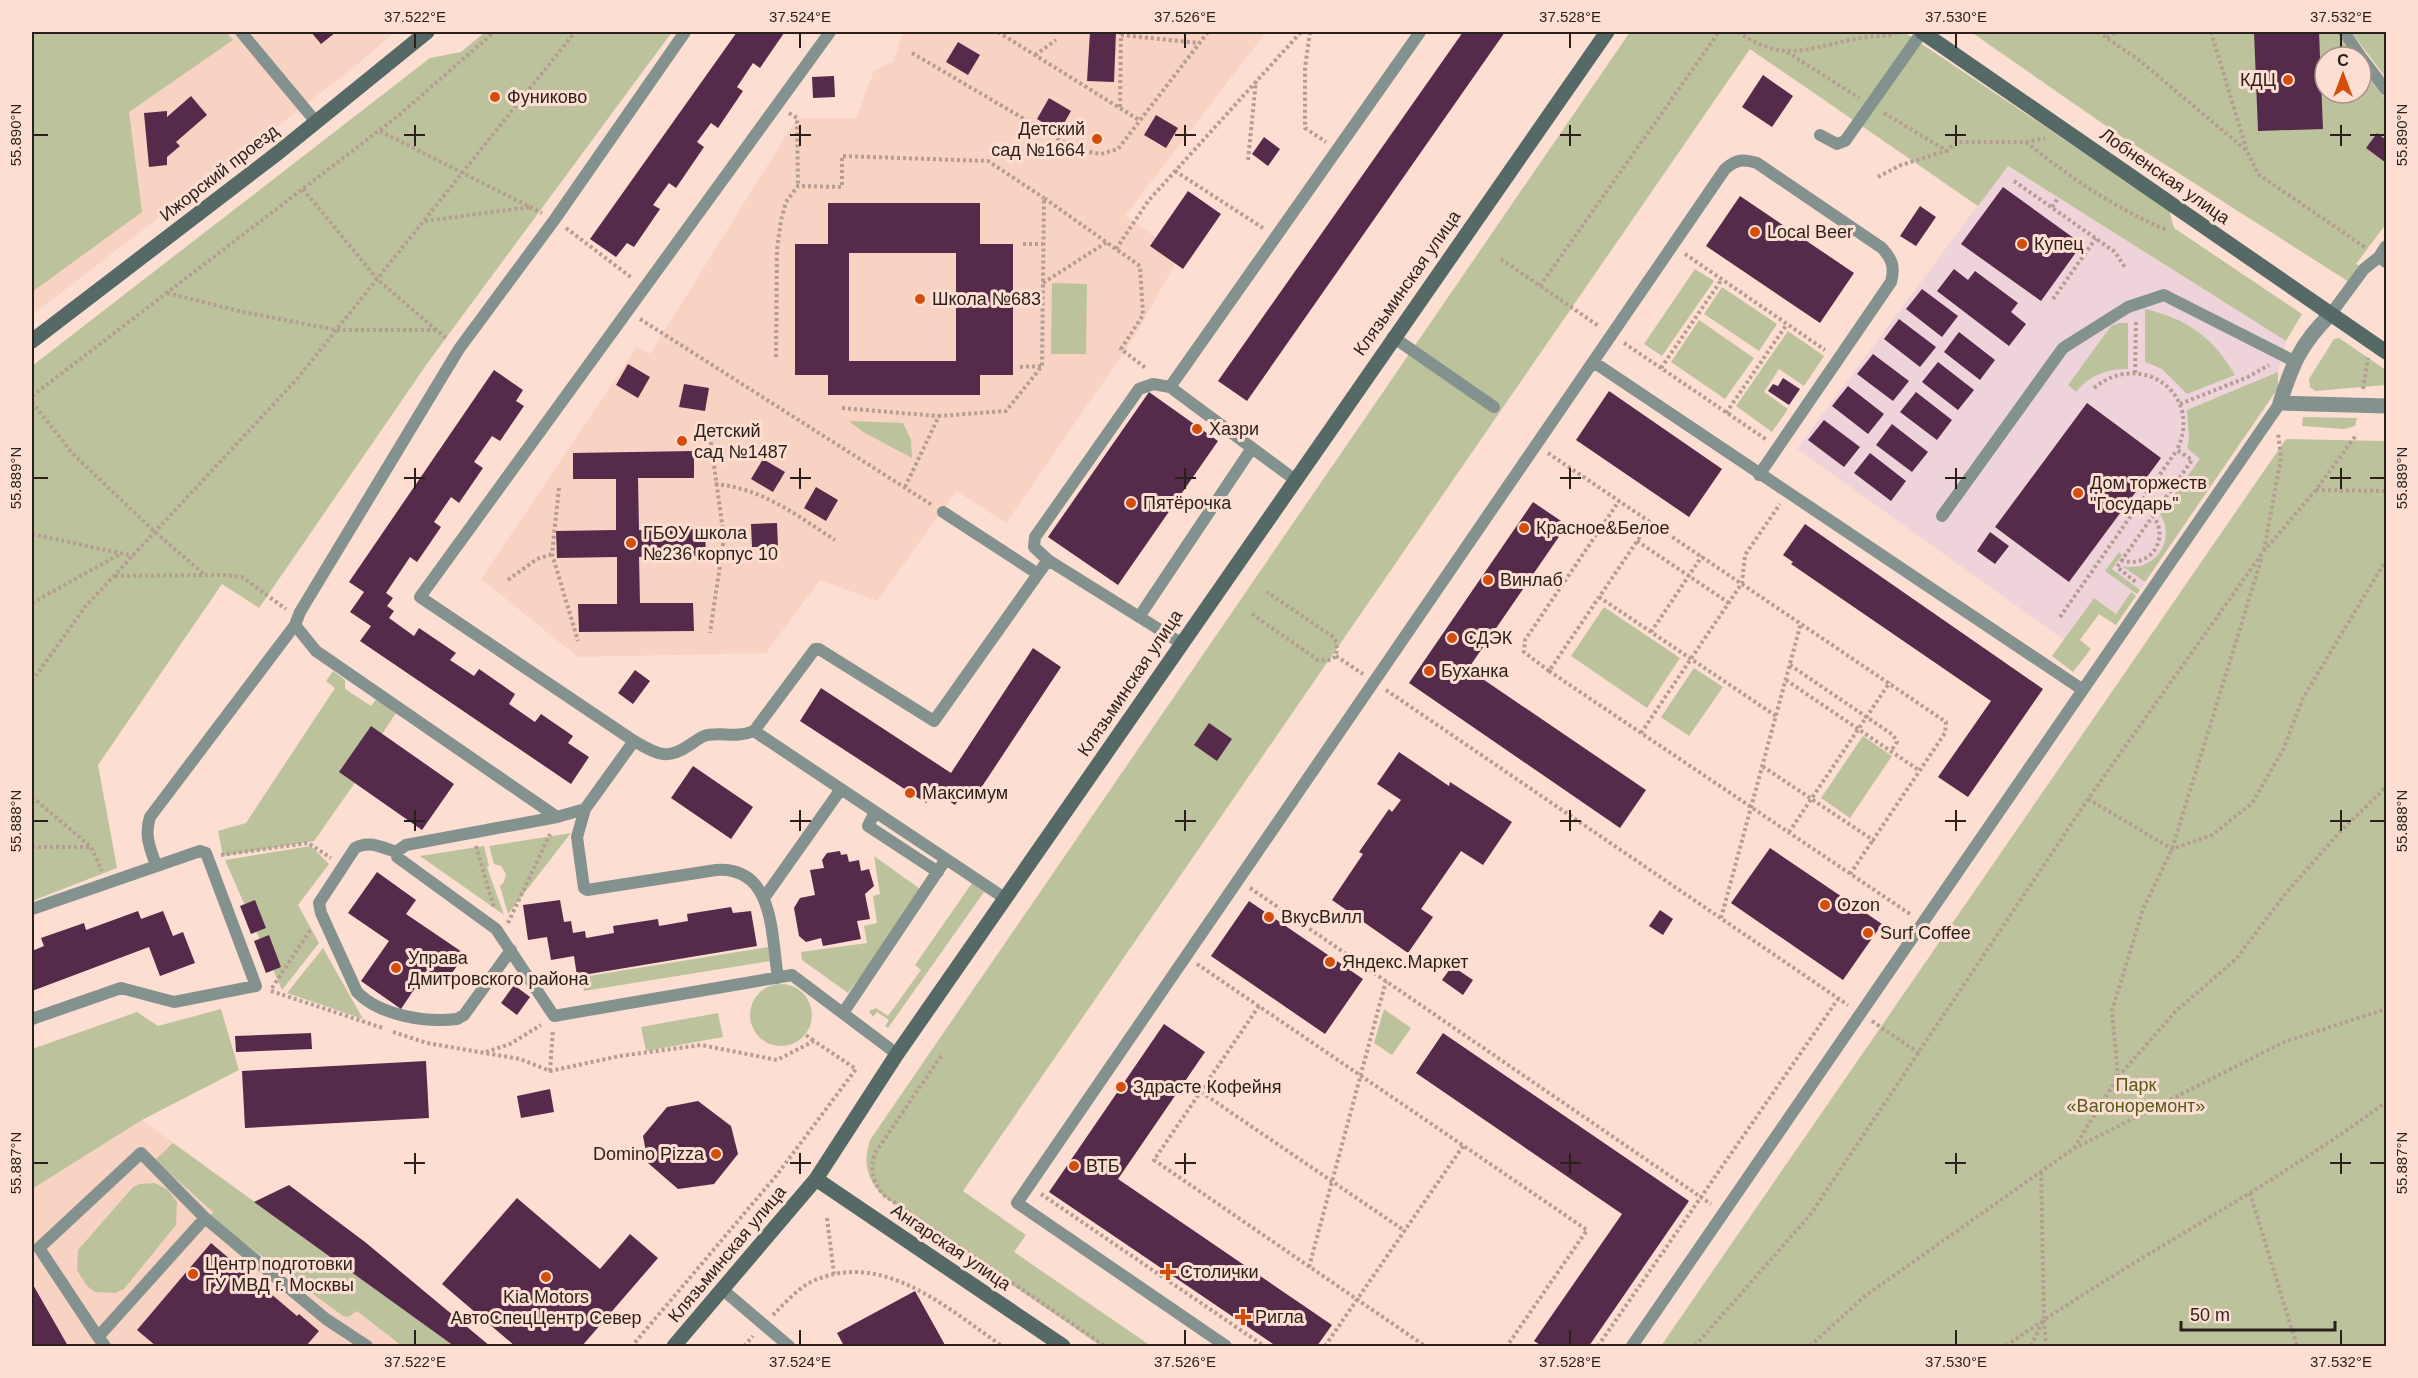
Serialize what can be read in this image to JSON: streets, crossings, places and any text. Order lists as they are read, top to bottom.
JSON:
{
  "streets": {
    "street": [
      "Ижорский проезд",
      "Лобненская улица",
      "Клязьминская улица",
      "Ангарская улица"
    ]
  },
  "crossings": [
    ["Клязьминская улица", "Ангарская улица"]
  ],
  "parks": ["Парк «Вагоноремонт»"],
  "places": {
    "other": [
      "КДЦ",
      "Фуниково",
      "Детский сад №1664",
      "Local Beer",
      "Купец",
      "Школа №683",
      "Хазри",
      "Детский сад №1487",
      "Дом торжеств \"Государь\"",
      "Пятёрочка",
      "Красное&Белое",
      "ГБОУ школа №236 корпус 10",
      "Винлаб",
      "СДЭК",
      "Буханка",
      "Максимум",
      "Ozon",
      "ВкусВилл",
      "Surf Coffee",
      "Яндекс.Маркет",
      "Управа Дмитровского района",
      "Здрасте Кофейня",
      "Domino Pizza",
      "ВТБ",
      "Центр подготовки ГУ МВД г. Москвы",
      "Kia Motors АвтоСпецЦентр Север"
    ],
    "health": ["Столички", "Ригла"]
  },
  "scale_bar": "50 m",
  "north": "top",
  "coordinates": [
    "37.522°E",
    "37.524°E",
    "37.526°E",
    "37.528°E",
    "37.530°E",
    "37.532°E",
    "55.890°N",
    "55.889°N",
    "55.888°N",
    "55.887°N"
  ]
}
